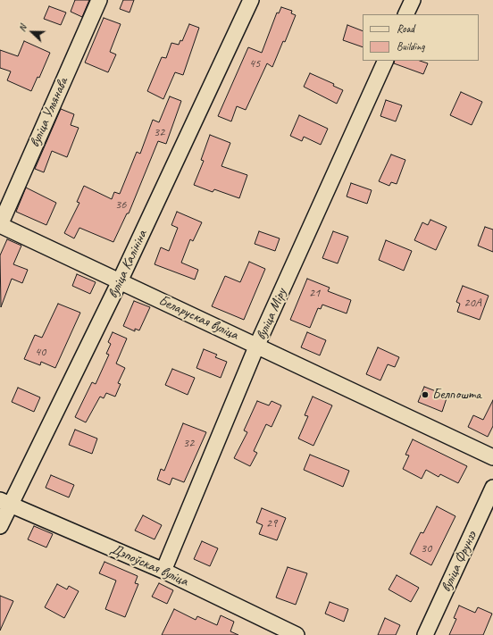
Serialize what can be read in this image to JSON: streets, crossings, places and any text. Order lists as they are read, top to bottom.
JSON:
{
  "streets": {
    "street": [
      "вуліца Ульянава",
      "вуліца Калініна",
      "вуліца Міру",
      "Беларуская вуліца",
      "вуліца Фрунзэ",
      "Дэпоўская вуліца"
    ]
  },
  "crossings": [
    ["вуліца Ульянава", "Беларуская вуліца"],
    ["вуліца Калініна", "Беларуская вуліца"],
    ["вуліца Калініна", "Дэпоўская вуліца"],
    ["вуліца Міру", "Беларуская вуліца"],
    ["вуліца Міру", "Дэпоўская вуліца"]
  ],
  "places": ["Белпошта"],
  "house_numbers": [
    "45",
    "32",
    "36",
    "21",
    "20А",
    "40",
    "32",
    "29",
    "30"
  ],
  "legend": ["Road", "Building"],
  "north": "left"
}
